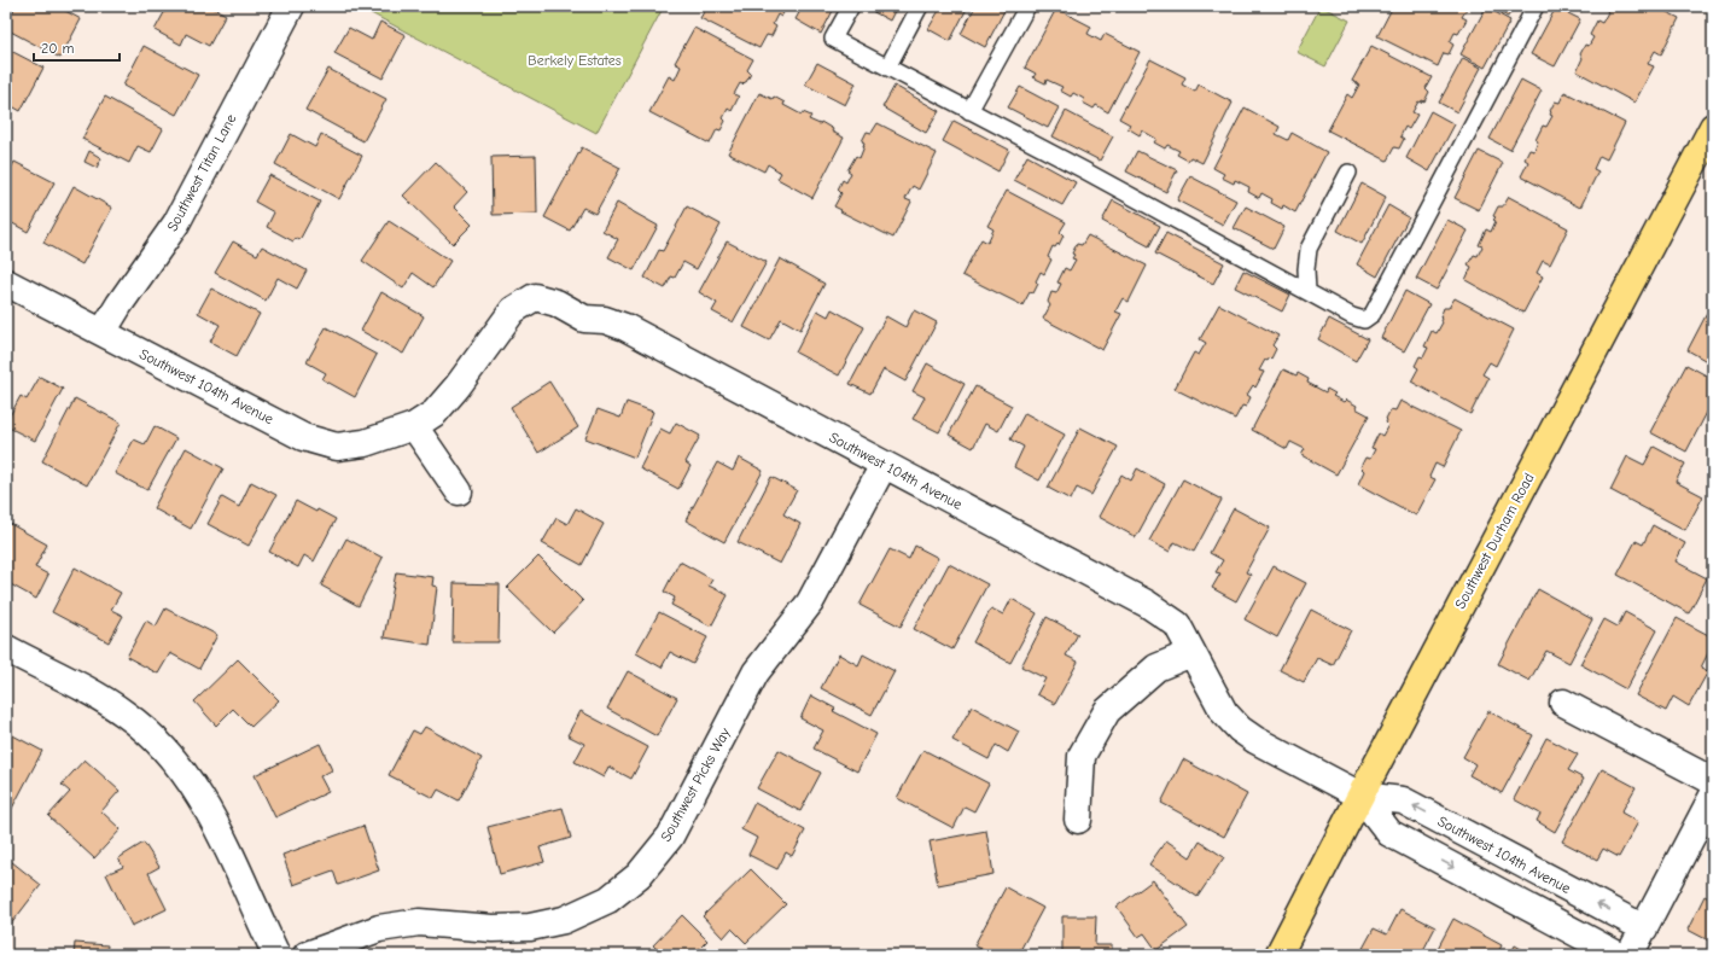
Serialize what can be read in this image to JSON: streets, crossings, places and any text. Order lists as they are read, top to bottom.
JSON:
{
  "streets": {
    "main road": ["Southwest Durham Road"],
    "street": ["Southwest Titan Lane", "Southwest 104th Avenue", "Southwest Picks Way"]
  },
  "crossings": [
    ["Southwest Titan Lane", "Southwest 104th Avenue"],
    ["Southwest 104th Avenue", "Southwest Durham Road"],
    ["Southwest 104th Avenue", "Southwest Picks Way"]
  ],
  "parks": ["Berkely Estates"],
  "scale_bar": "20 m"
}
